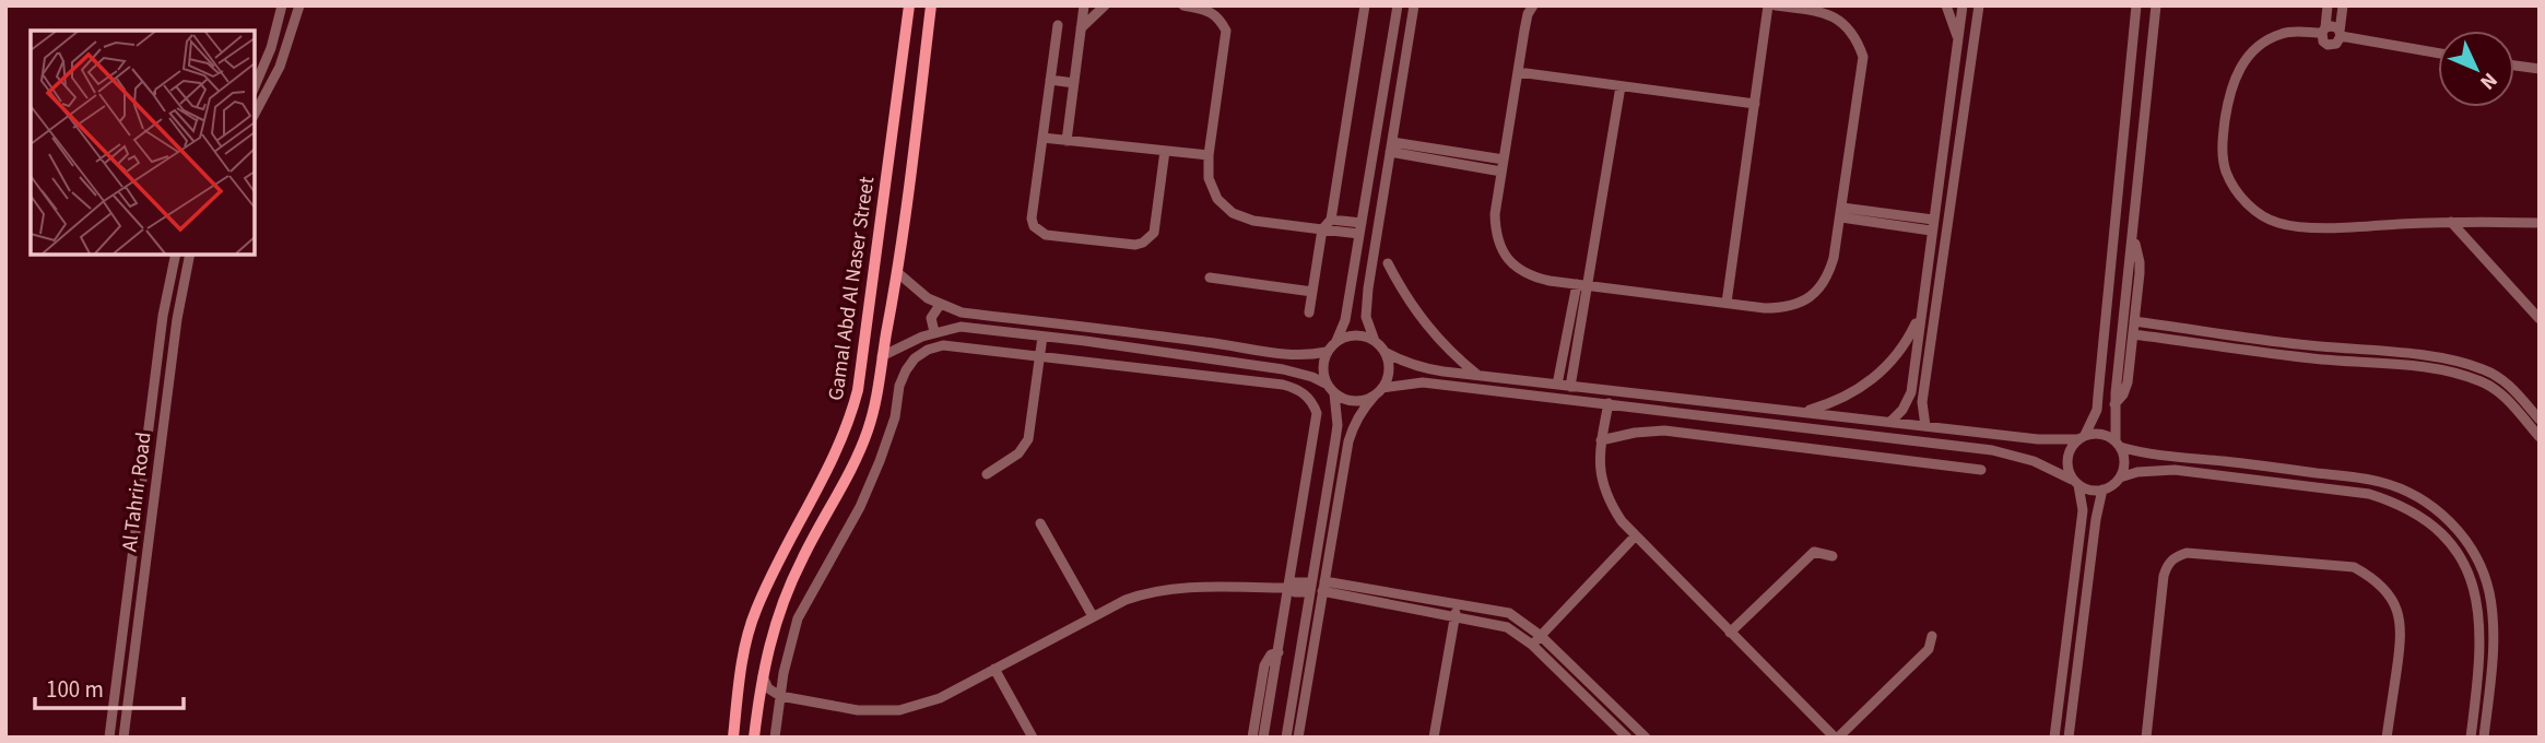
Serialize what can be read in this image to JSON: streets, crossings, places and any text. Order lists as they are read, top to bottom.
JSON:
{
  "streets": {
    "main road": ["Gamal Abd Al Naser Street"],
    "street": ["Al Tahrir Road"]
  },
  "scale_bar": "100 m",
  "north": "bottom right"
}
